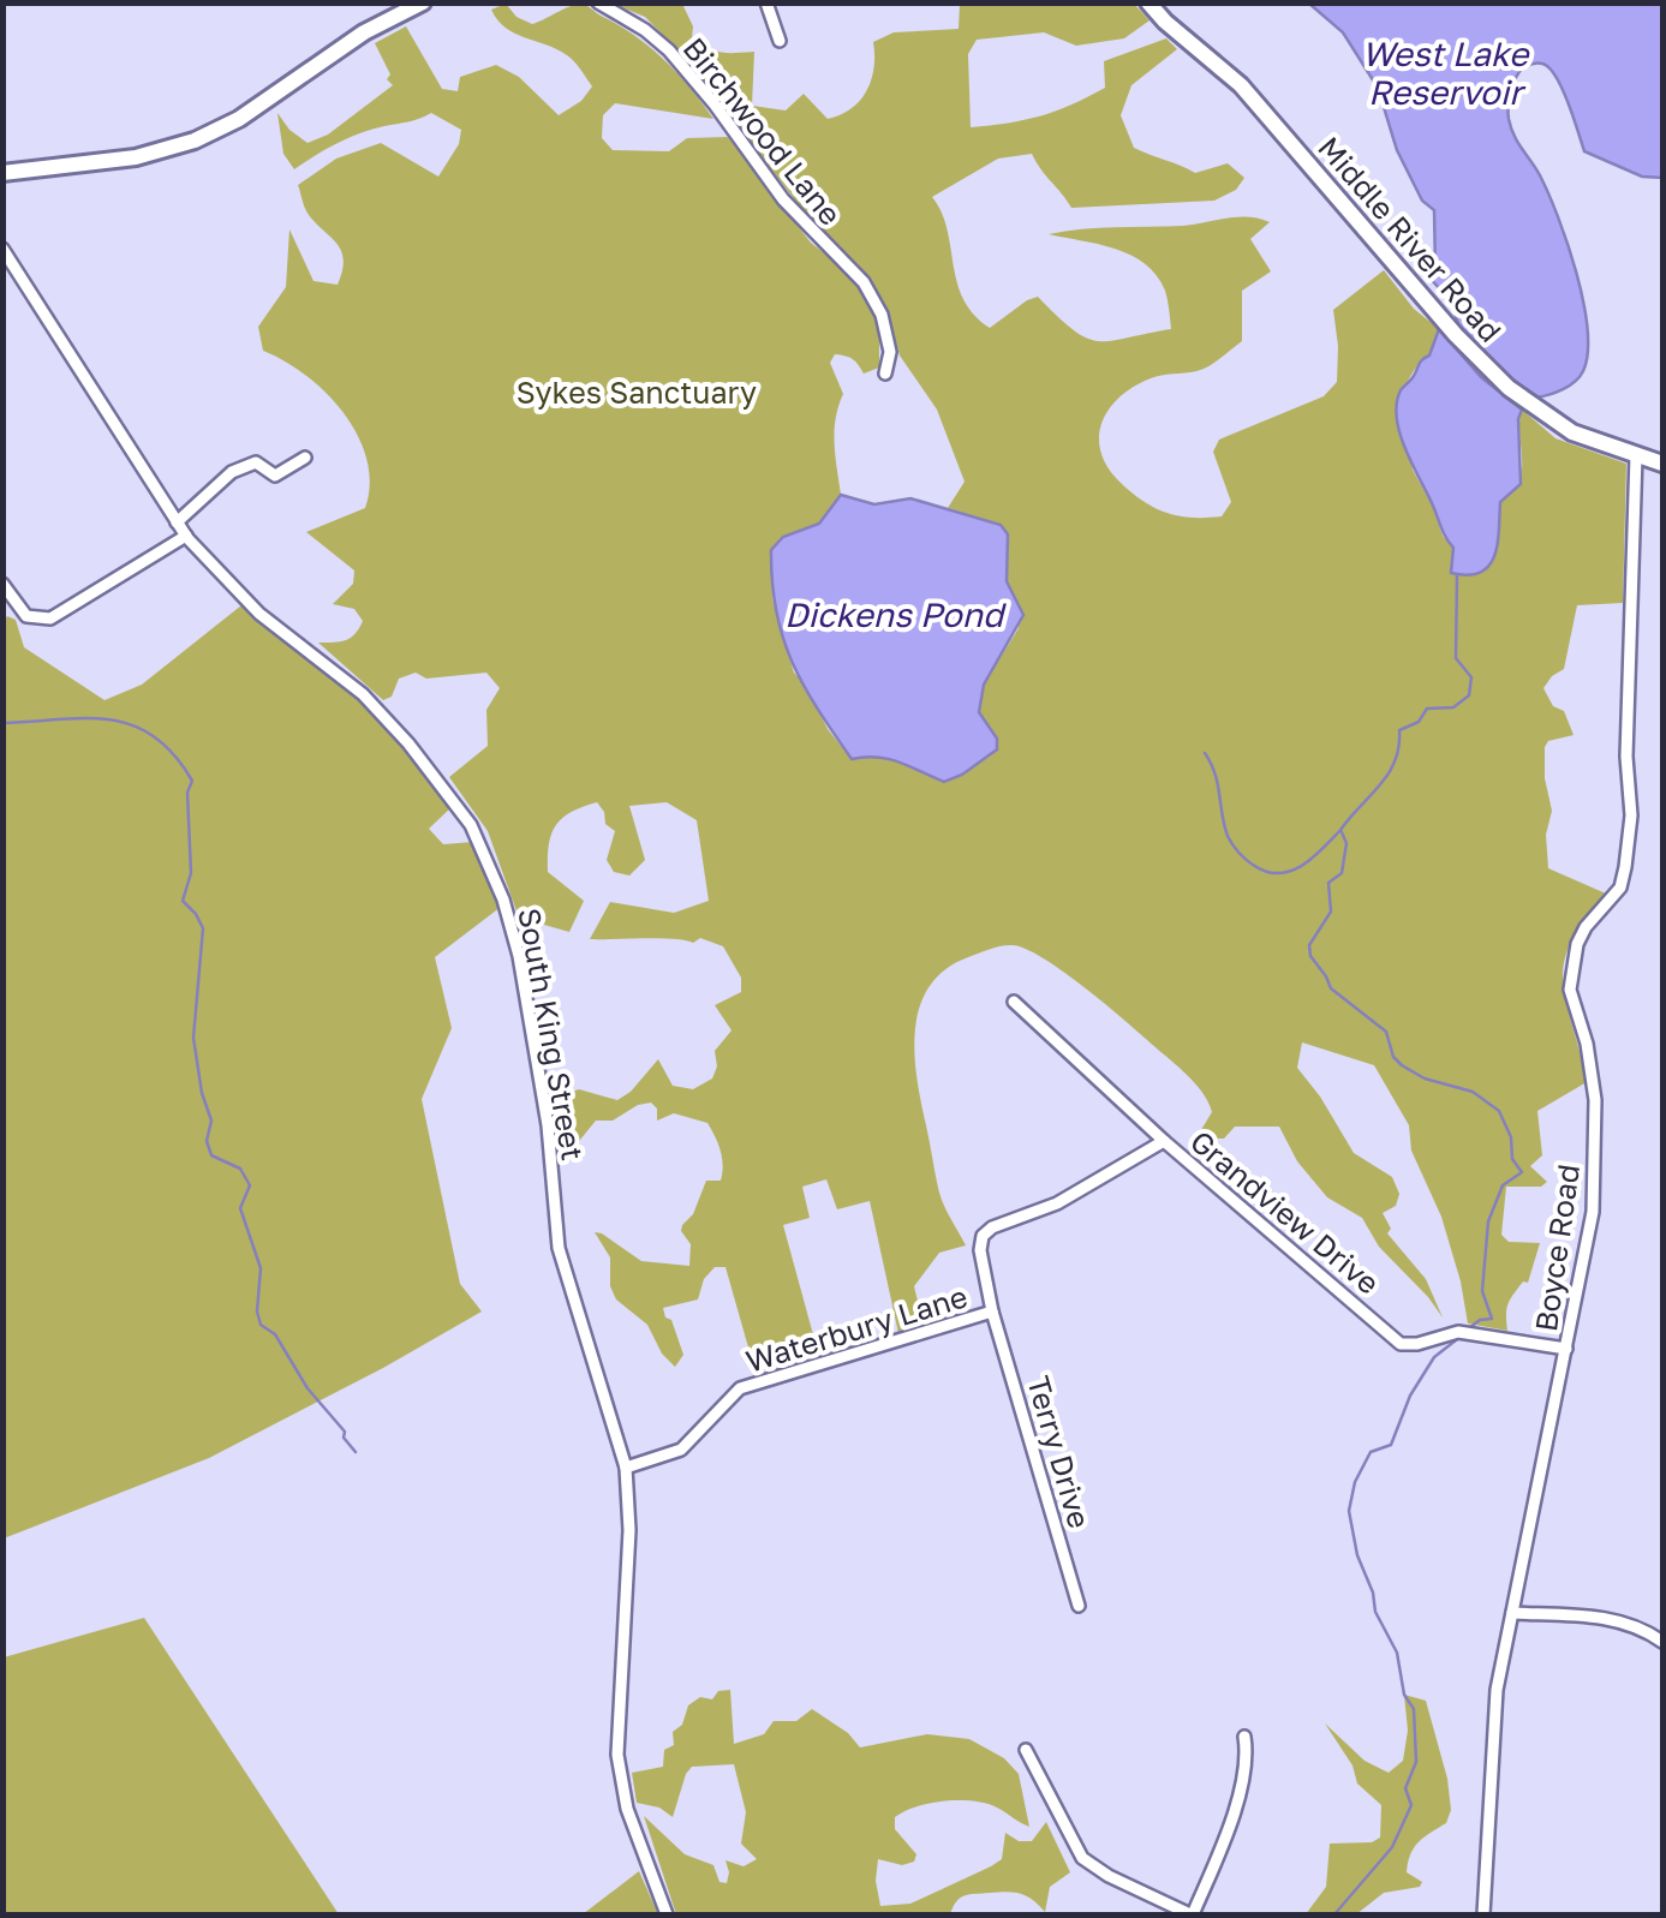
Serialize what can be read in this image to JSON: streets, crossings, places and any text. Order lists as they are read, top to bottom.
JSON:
{
  "streets": {
    "main road": ["Middle River Road"],
    "street": [
      "Birchwood Lane",
      "South King Street",
      "Grandview Drive",
      "Boyce Road",
      "Waterbury Lane",
      "Terry Drive"
    ]
  },
  "crossings": [
    ["Middle River Road", "Boyce Road"],
    ["South King Street", "Waterbury Lane"],
    ["Grandview Drive", "Boyce Road"],
    ["Grandview Drive", "Waterbury Lane"],
    ["Waterbury Lane", "Terry Drive"]
  ],
  "water": ["West Lake Reservoir", "Dickens Pond"],
  "parks": ["Sykes Sanctuary"]
}
